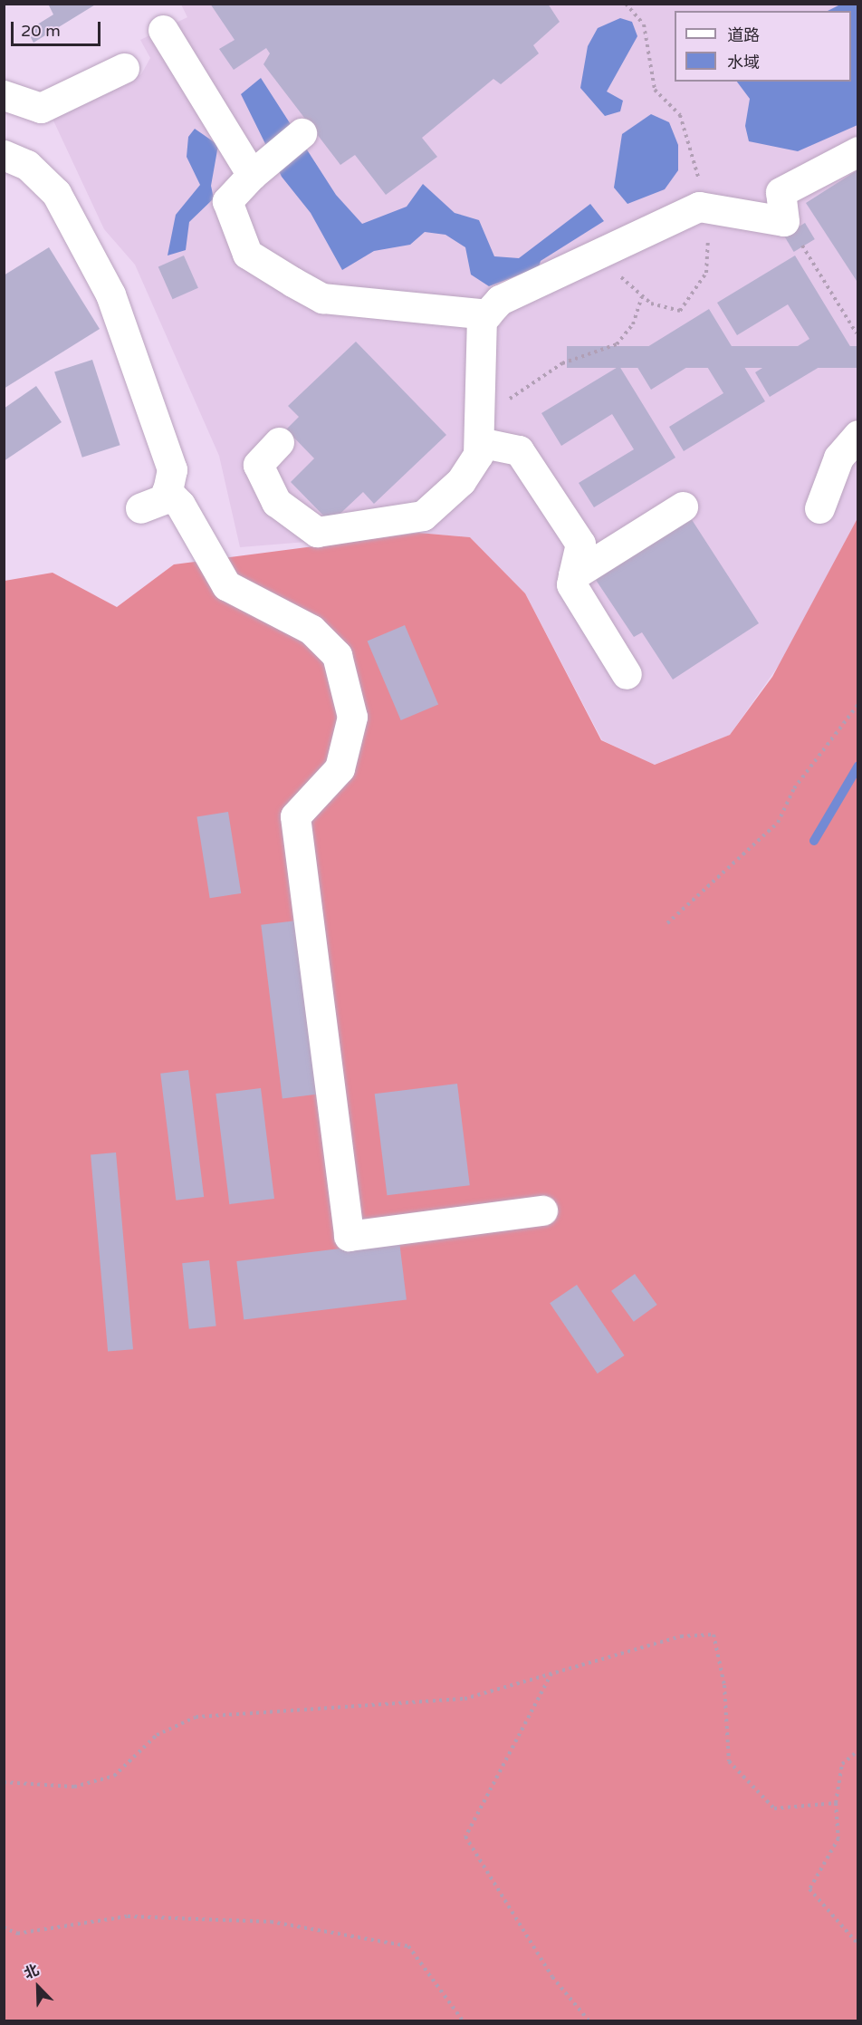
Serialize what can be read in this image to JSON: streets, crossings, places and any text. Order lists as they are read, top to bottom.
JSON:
{
  "legend": ["道路", "水域"],
  "scale_bar": "20 m",
  "north": "top left"
}
